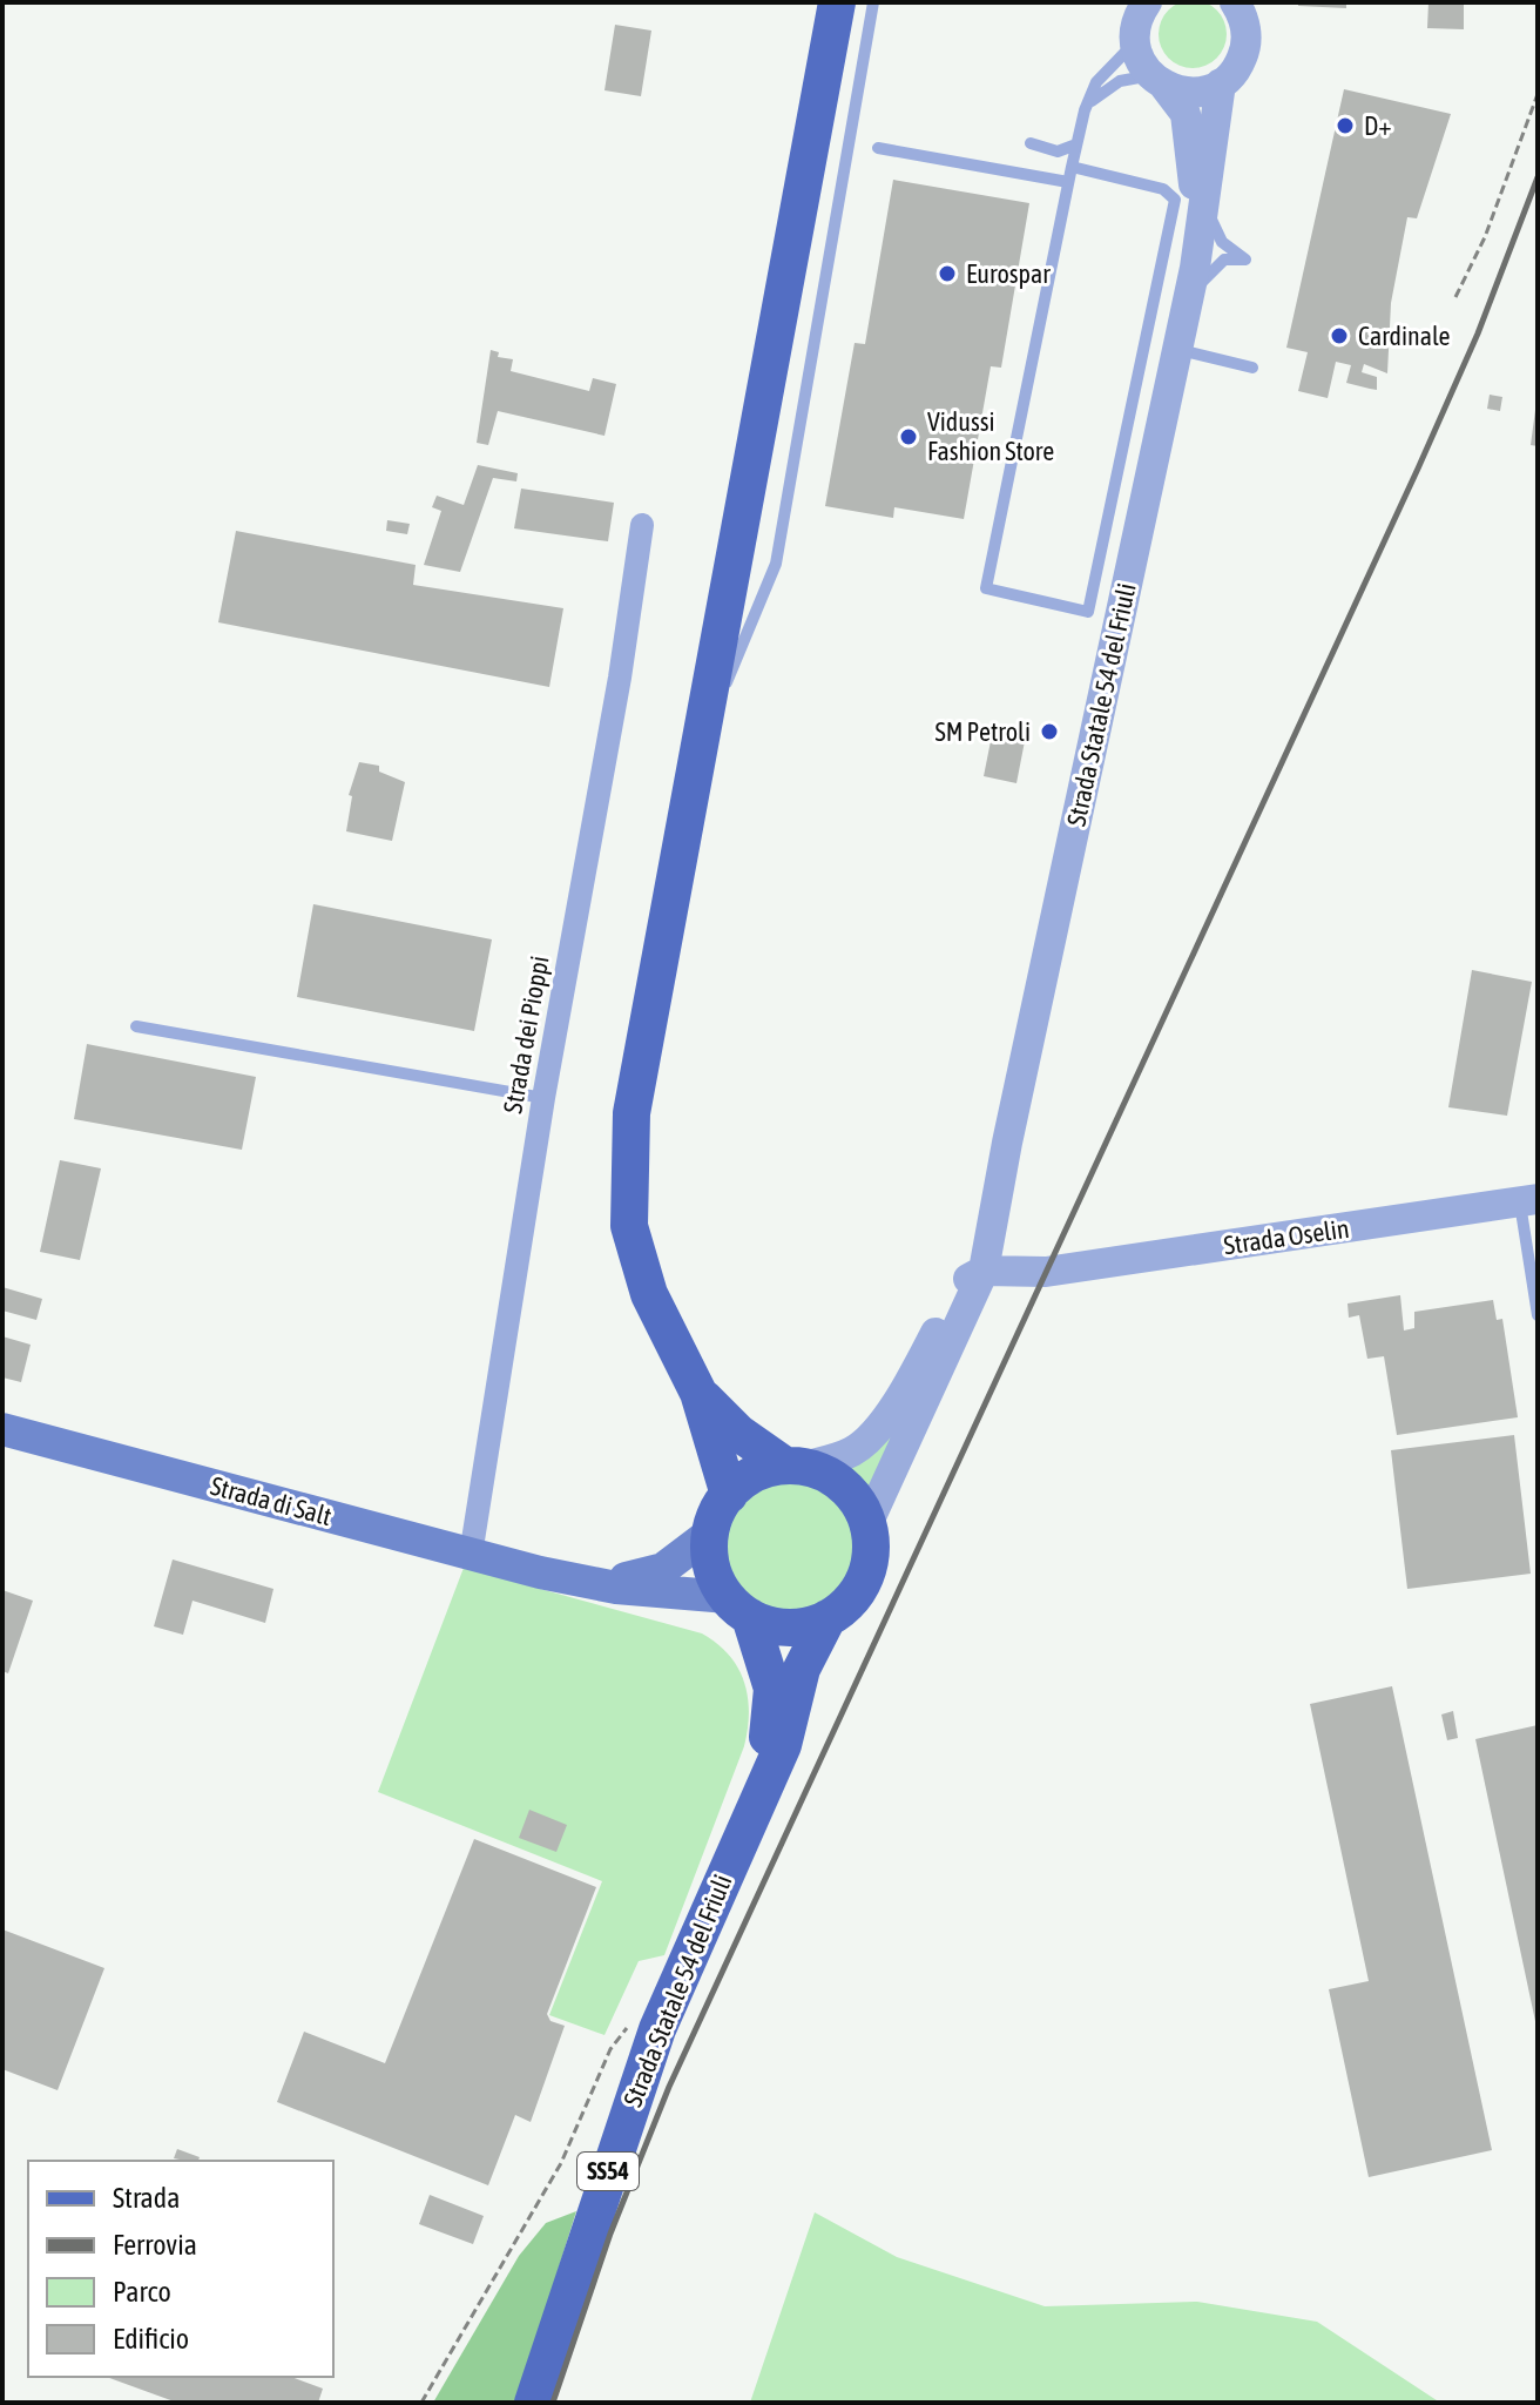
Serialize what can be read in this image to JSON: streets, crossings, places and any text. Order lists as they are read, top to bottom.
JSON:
{
  "streets": {
    "main road": ["Strada Statale 54 del Friuli", "Strada di Salt", "SS54"],
    "street": ["Strada dei Pioppi", "Strada Oselin"]
  },
  "crossings": [
    ["Strada Statale 54 del Friuli", "Strada Oselin"],
    ["Strada dei Pioppi", "Strada di Salt"]
  ],
  "places": [
    "D+",
    "Eurospar",
    "Cardinale",
    "Vidussi Fashion Store",
    "SM Petroli"
  ],
  "legend": [
    "Strada",
    "Ferrovia",
    "Parco",
    "Edificio"
  ]
}
